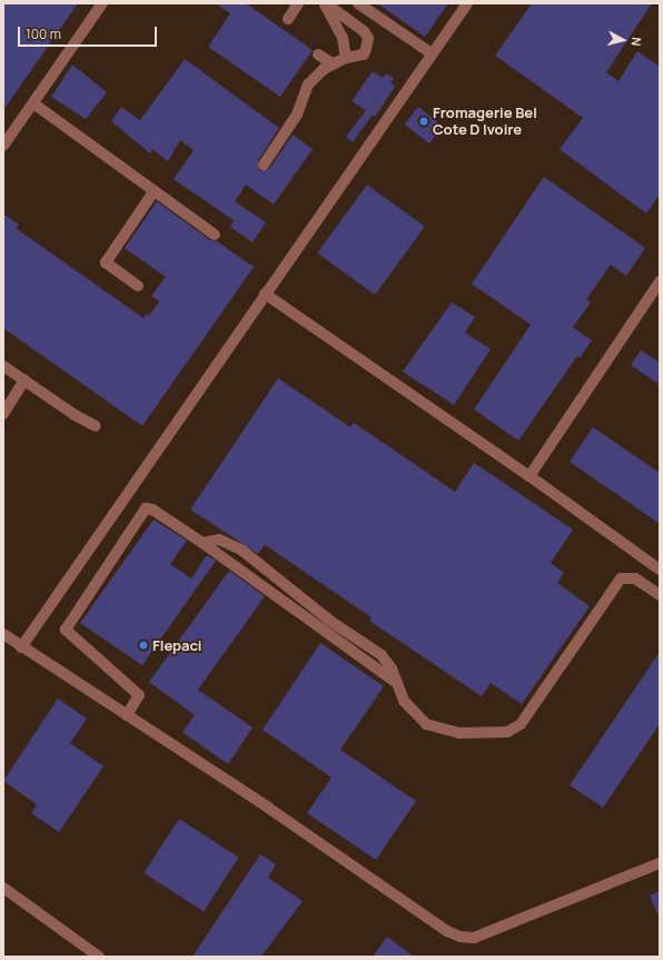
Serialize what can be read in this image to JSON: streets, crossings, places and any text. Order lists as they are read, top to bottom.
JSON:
{
  "places": ["Fromagerie Bel Cote D Ivoire", "Flepaci"],
  "scale_bar": "100 m",
  "north": "right"
}
